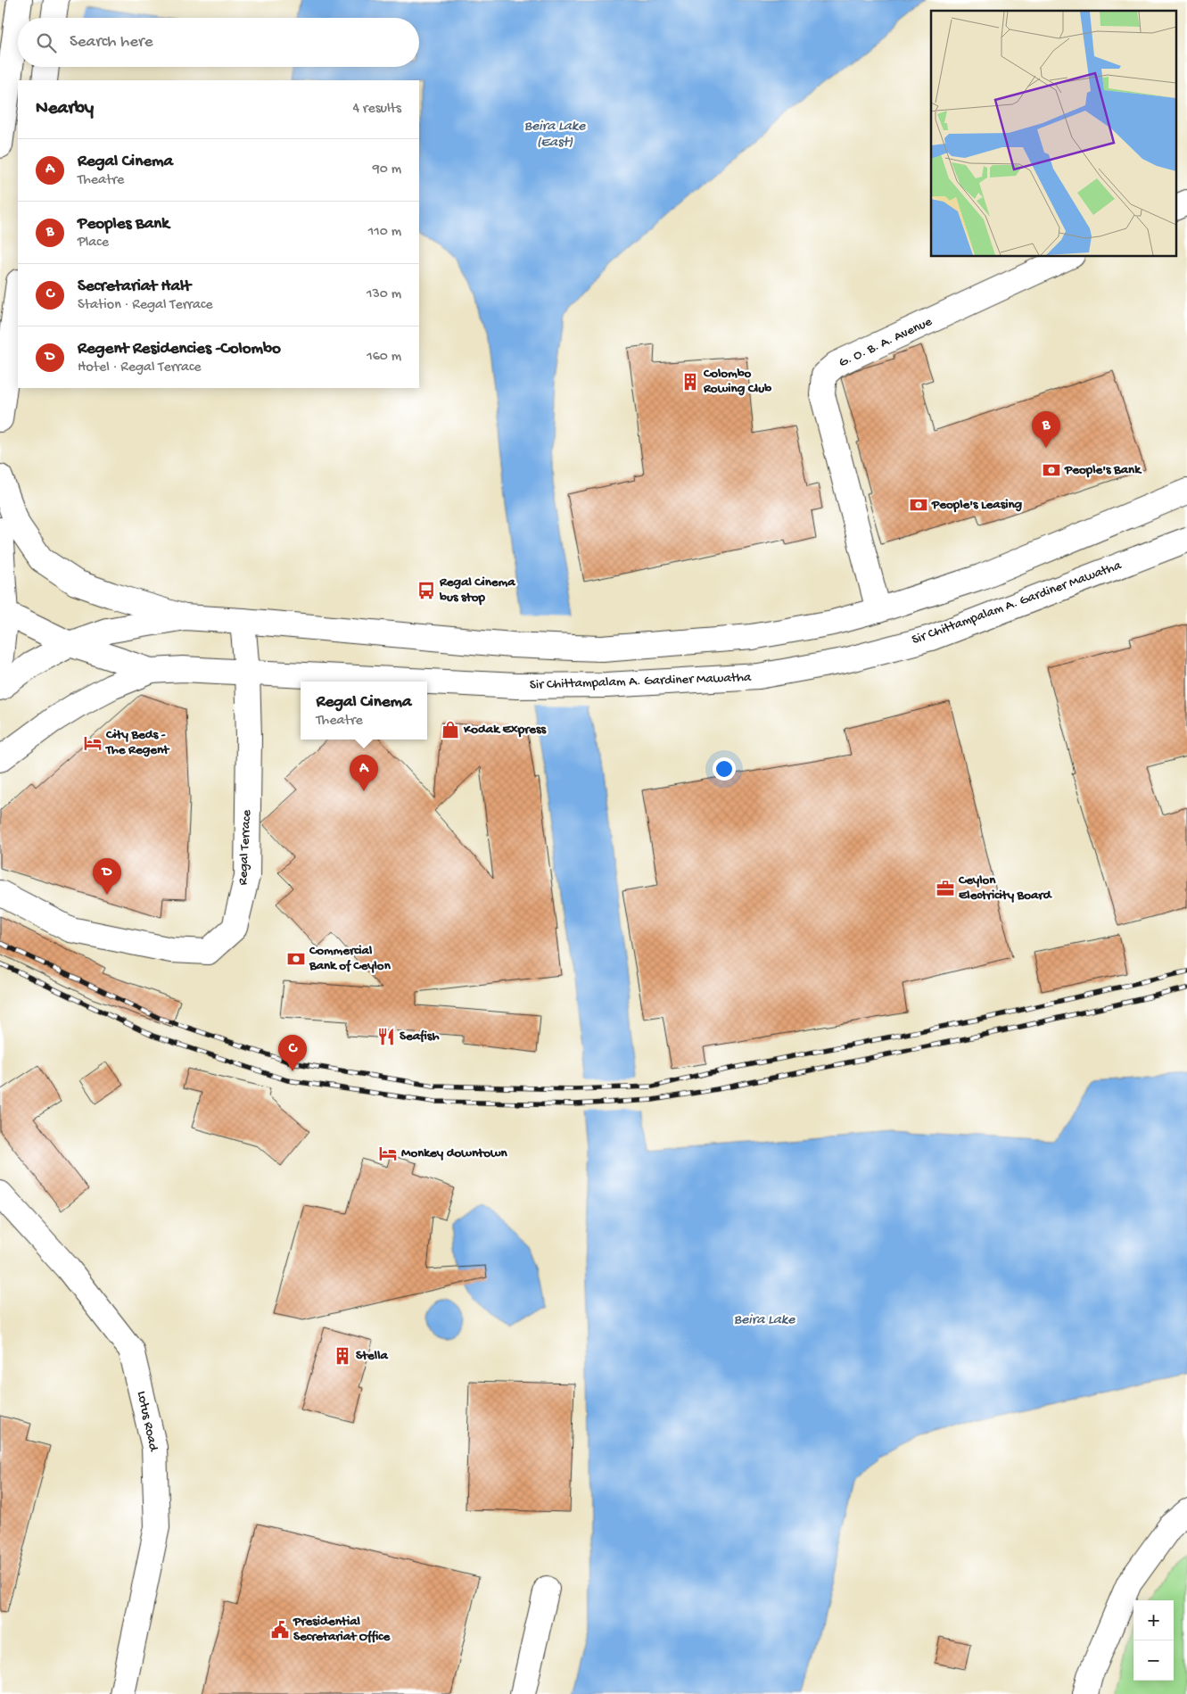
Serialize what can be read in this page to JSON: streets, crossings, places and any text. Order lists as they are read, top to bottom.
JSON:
{
  "streets": {
    "main road": [
      "G. O. B. A. Avenue",
      "Sir Chittampalam A. Gardiner Mawatha",
      "Regal Terrace",
      "Lotus Road"
    ]
  },
  "crossings": [
    ["Sir Chittampalam A. Gardiner Mawatha", "Regal Terrace"]
  ],
  "water": ["Beira Lake (East)", "Beira Lake"],
  "places": {
    "building": ["Colombo Rowing Club", "Stella"],
    "bank": ["People's Bank", "People's Leasing", "Commercial Bank of Ceylon"],
    "bus stop": ["Regal Cinema bus stop"],
    "shop": ["Kodak Express"],
    "hotel": ["City Beds - The Regent", "Monkey downtown"],
    "office": ["Ceylon Electricity Board"],
    "restaurant": ["Seafish"],
    "public building": ["Presidential Secretariat Office"]
  },
  "page": {
    "search": "Search here",
    "heading": ["Nearby", "4 results"],
    "list": [
      {
        "mark": "A",
        "name": "Regal Cinema",
        "note": "Theatre",
        "value": "90 m"
      },
      {
        "mark": "B",
        "name": "Peoples Bank",
        "note": "Place",
        "value": "110 m"
      },
      {
        "mark": "C",
        "name": "Secretariat Halt",
        "note": "Station · Regal Terrace",
        "value": "130 m"
      },
      {
        "mark": "D",
        "name": "Regent Residencies -Colombo",
        "note": "Hotel · Regal Terrace",
        "value": "160 m"
      }
    ],
    "pins": [
      "B",
      "A",
      "D",
      "C"
    ],
    "popup": ["Regal Cinema", "Theatre"],
    "map_buttons": ["+", "−"]
  }
}
